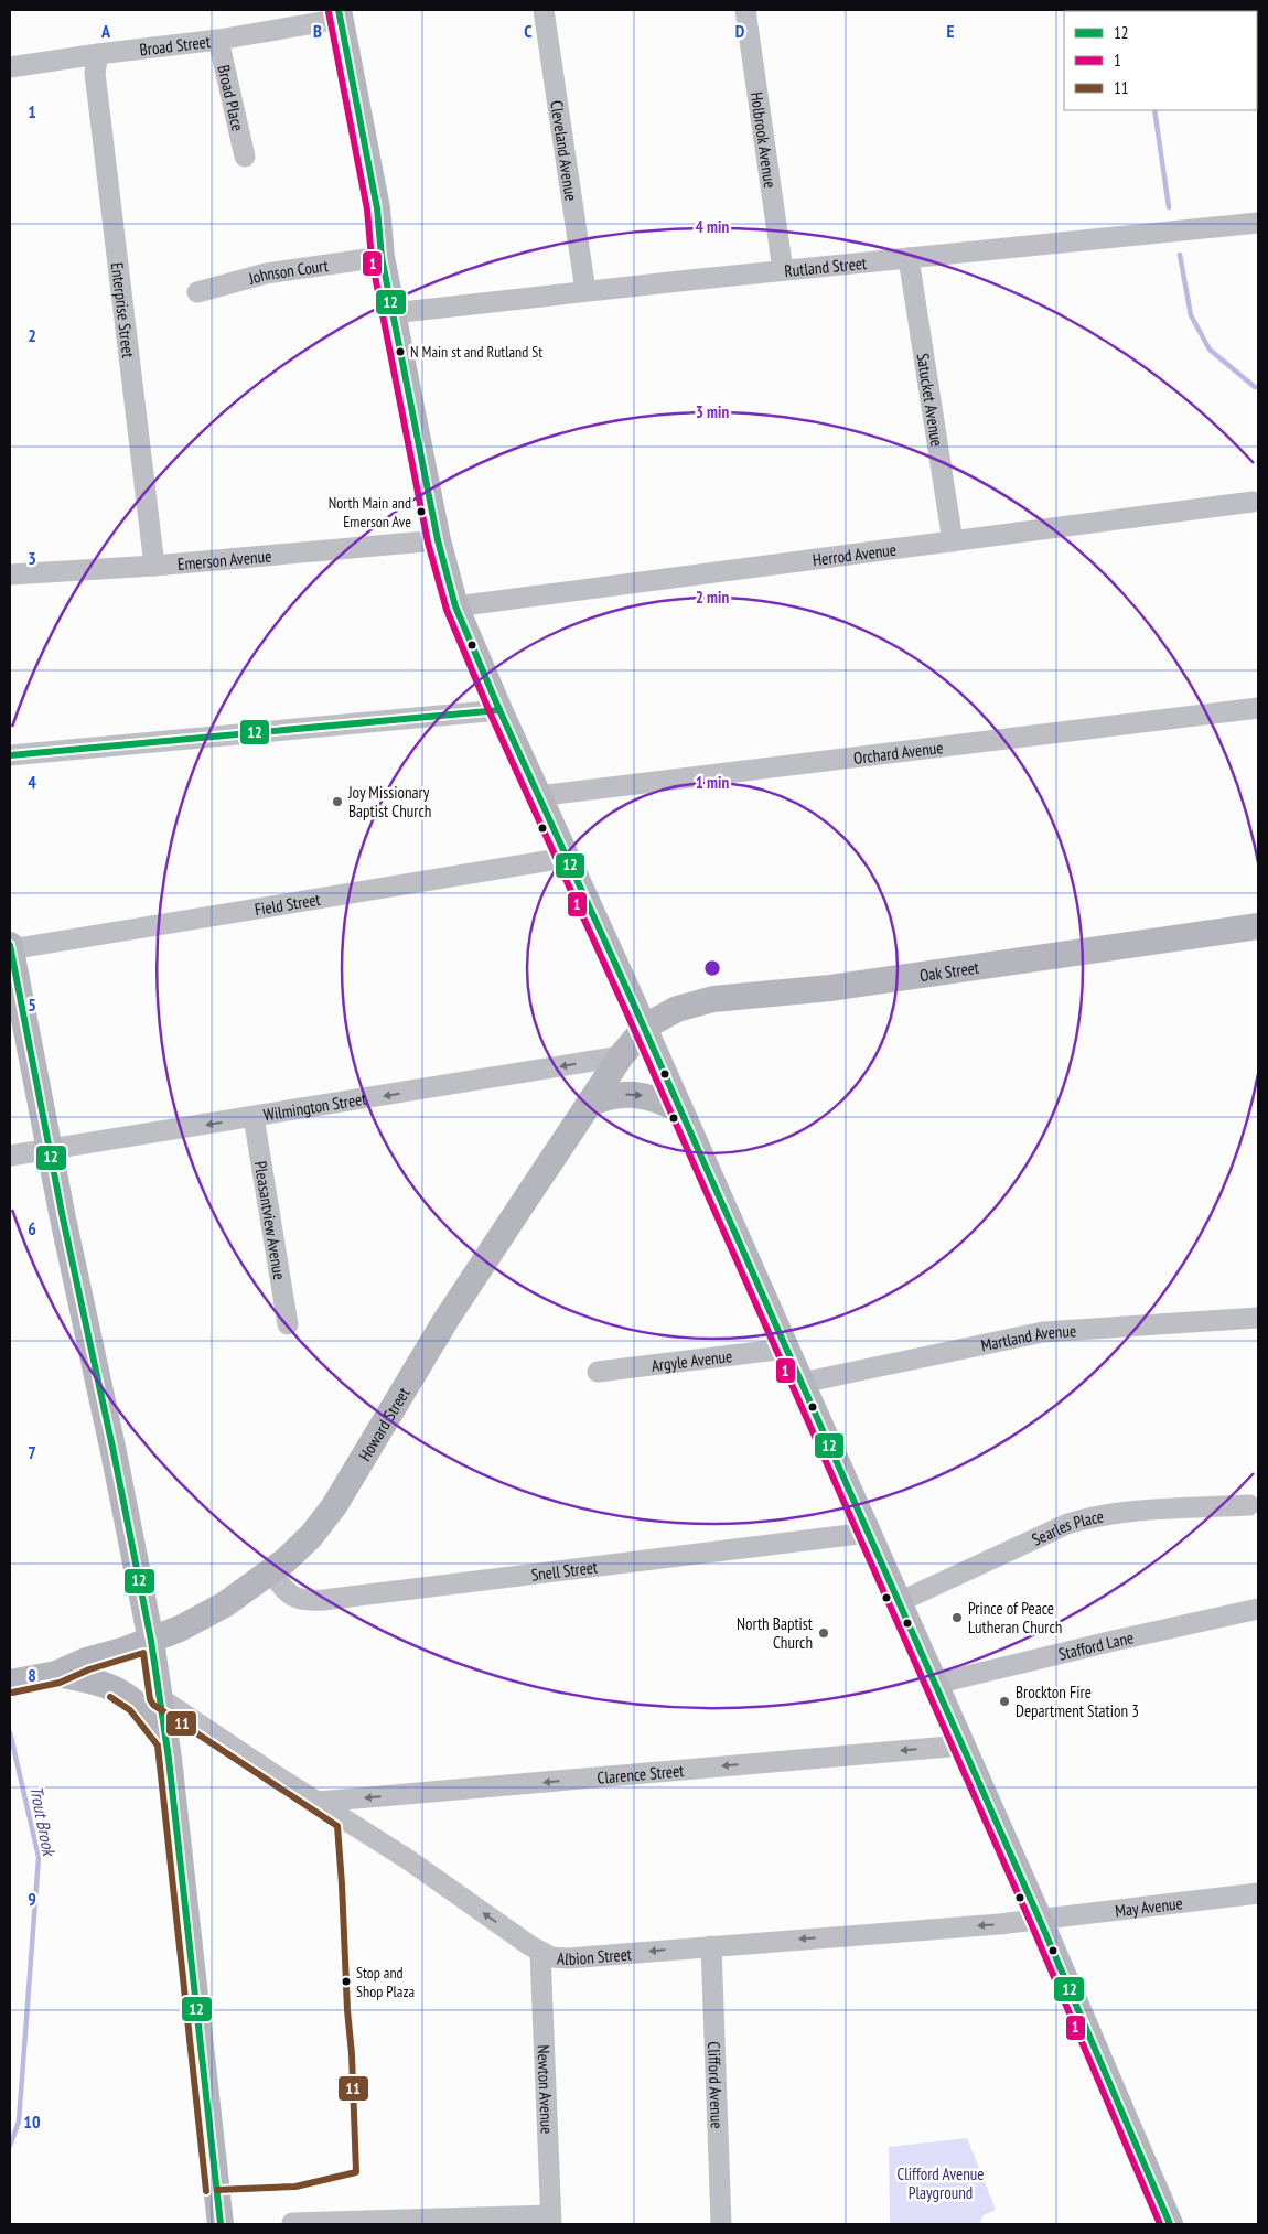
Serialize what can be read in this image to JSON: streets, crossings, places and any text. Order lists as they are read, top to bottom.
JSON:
{
  "streets": {
    "main road": ["Oak Street", "Howard Street"],
    "street": [
      "Broad Street",
      "Broad Place",
      "Holbrook Avenue",
      "Cleveland Avenue",
      "Rutland Street",
      "Johnson Court",
      "Enterprise Street",
      "Satucket Avenue",
      "Herrod Avenue",
      "Emerson Avenue",
      "Orchard Avenue",
      "Field Street",
      "Wilmington Street",
      "Pleasantview Avenue",
      "Martland Avenue",
      "Argyle Avenue",
      "Searles Place",
      "Snell Street",
      "Stafford Lane",
      "Clarence Street",
      "May Avenue",
      "Albion Street",
      "Clifford Avenue",
      "Newton Avenue"
    ]
  },
  "crossings": [
    ["Broad Street", "Broad Place"],
    ["Broad Street", "Enterprise Street"],
    ["Holbrook Avenue", "Rutland Street"],
    ["Cleveland Avenue", "Rutland Street"],
    ["Rutland Street", "Satucket Avenue"],
    ["Enterprise Street", "Emerson Avenue"],
    ["Satucket Avenue", "Herrod Avenue"],
    ["Oak Street", "Howard Street"],
    ["Wilmington Street", "Pleasantview Avenue"],
    ["Wilmington Street", "Howard Street"],
    ["Howard Street", "Snell Street"],
    ["Clarence Street", "Albion Street"],
    ["May Avenue", "Albion Street"],
    ["Albion Street", "Clifford Avenue"],
    ["Albion Street", "Newton Avenue"]
  ],
  "one_way": ["Wilmington Street", "Clarence Street", "Albion Street"],
  "water": ["Trout Brook"],
  "parks": ["Clifford Avenue Playground"],
  "places": [
    "N Main st and Rutland St",
    "North Main and Emerson Ave",
    "Joy Missionary Baptist Church",
    "Prince of Peace Lutheran Church",
    "North Baptist Church",
    "Brockton Fire Department Station 3",
    "Stop and Shop Plaza"
  ],
  "lines": ["transit line 12", "transit line 1", "transit line 11"],
  "legend": ["12", "1", "11"],
  "grid": {
    "columns": [
      "A",
      "B",
      "C",
      "D",
      "E"
    ],
    "rows": [
      "1",
      "2",
      "3",
      "4",
      "5",
      "6",
      "7",
      "8",
      "9",
      "10"
    ]
  },
  "rings": [
    "4 min",
    "3 min",
    "2 min",
    "1 min"
  ]
}
